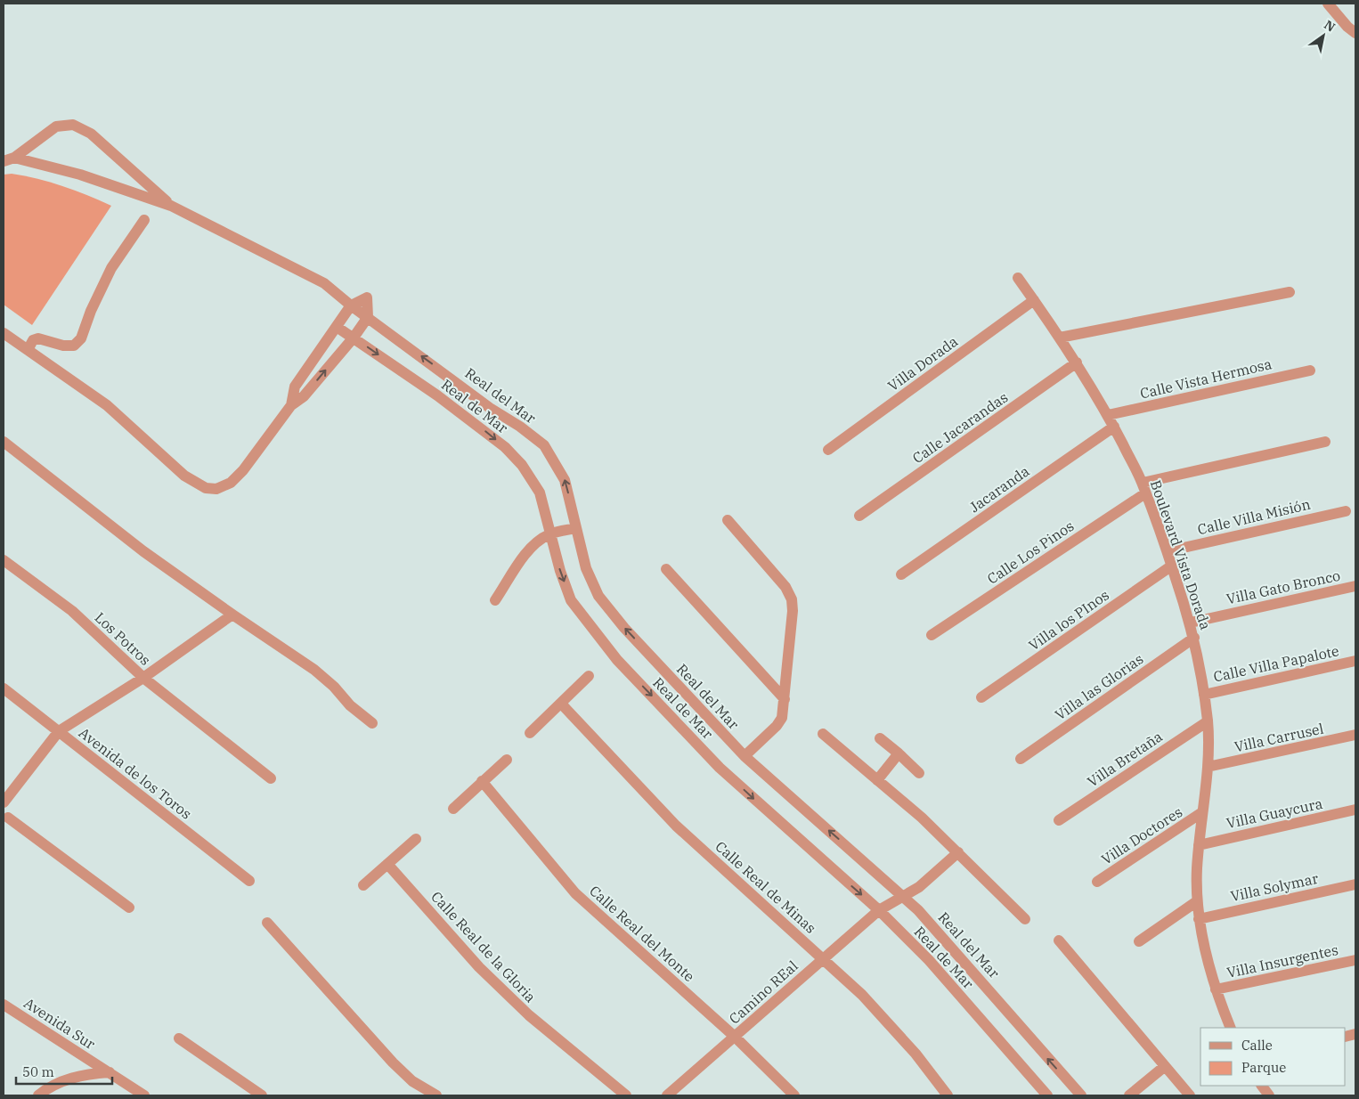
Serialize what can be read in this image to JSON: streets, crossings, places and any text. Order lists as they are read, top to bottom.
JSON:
{
  "streets": {
    "street": [
      "Villa Dorada",
      "Calle Vista Hermosa",
      "Real del Mar",
      "Real de Mar",
      "Calle Jacarandas",
      "Jacaranda",
      "Calle Villa Misión",
      "Calle Los Pinos",
      "Boulevard Vista Dorada",
      "Villa Gato Bronco",
      "Villa los PInos",
      "Los Potros",
      "Calle Villa Papalote",
      "Villa las Glorias",
      "Villa Carrusel",
      "Villa Bretaña",
      "Avenida de los Toros",
      "Villa Guaycura",
      "Villa Doctores",
      "Calle Real de Minas",
      "Villa Solymar",
      "Calle Real del Monte",
      "Calle Real de la Gloria",
      "Villa Insurgentes",
      "Camino REal",
      "Avenida Sur"
    ]
  },
  "crossings": [
    ["Villa Dorada", "Boulevard Vista Dorada"],
    ["Calle Vista Hermosa", "Boulevard Vista Dorada"],
    ["Real del Mar", "Camino REal"],
    ["Real de Mar", "Camino REal"],
    ["Calle Jacarandas", "Boulevard Vista Dorada"],
    ["Jacaranda", "Boulevard Vista Dorada"],
    ["Calle Villa Misión", "Boulevard Vista Dorada"],
    ["Calle Los Pinos", "Boulevard Vista Dorada"],
    ["Boulevard Vista Dorada", "Villa Gato Bronco"],
    ["Boulevard Vista Dorada", "Villa los PInos"],
    ["Boulevard Vista Dorada", "Calle Villa Papalote"],
    ["Boulevard Vista Dorada", "Villa las Glorias"],
    ["Boulevard Vista Dorada", "Villa Carrusel"],
    ["Boulevard Vista Dorada", "Villa Bretaña"],
    ["Boulevard Vista Dorada", "Villa Guaycura"],
    ["Boulevard Vista Dorada", "Villa Doctores"],
    ["Boulevard Vista Dorada", "Villa Solymar"],
    ["Boulevard Vista Dorada", "Villa Insurgentes"],
    ["Los Potros", "Avenida de los Toros"],
    ["Calle Real de Minas", "Camino REal"],
    ["Calle Real del Monte", "Camino REal"]
  ],
  "legend": ["Calle", "Parque"],
  "scale_bar": "50 m",
  "north": "top right"
}
